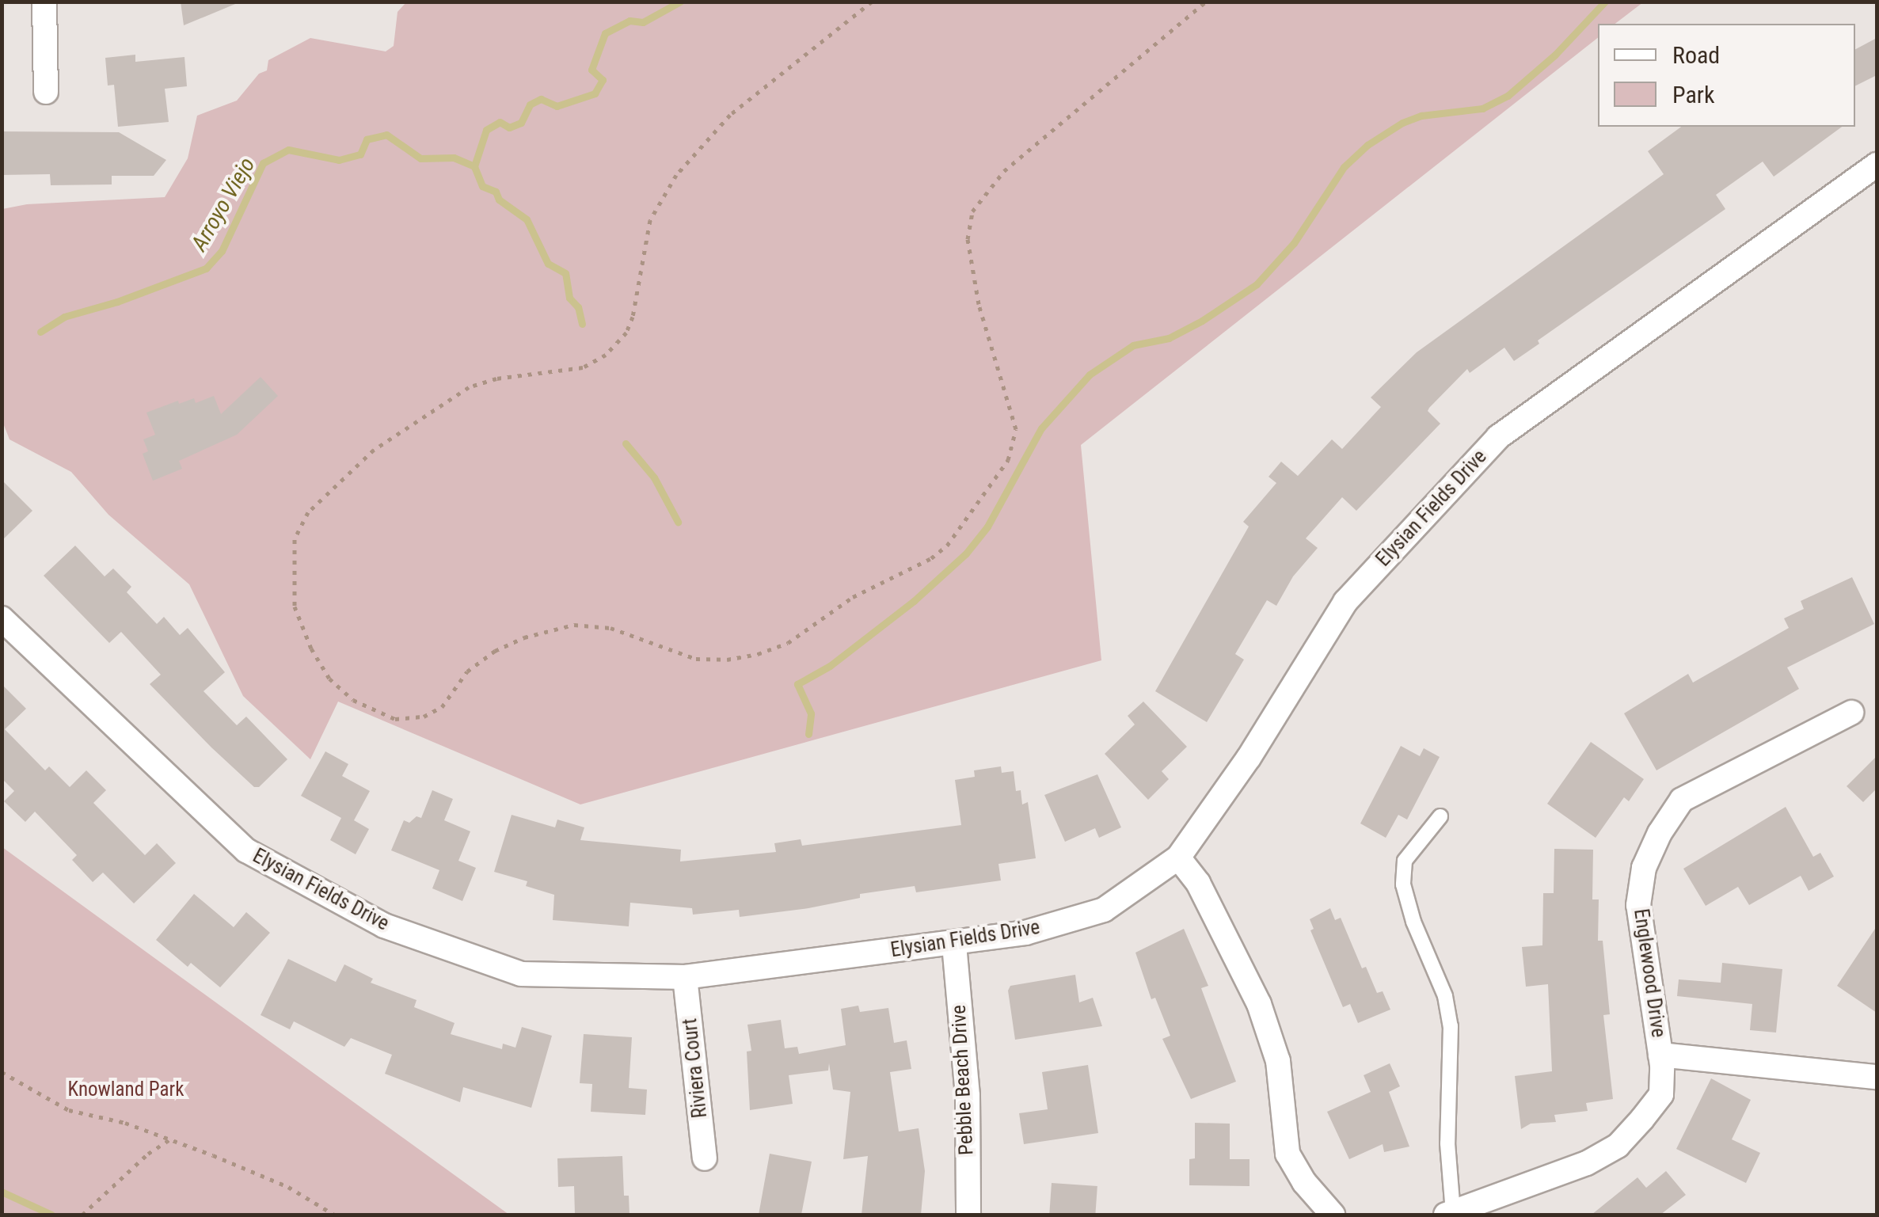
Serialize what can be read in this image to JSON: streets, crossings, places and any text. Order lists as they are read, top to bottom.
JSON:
{
  "streets": {
    "street": [
      "Elysian Fields Drive",
      "Englewood Drive",
      "Riviera Court",
      "Pebble Beach Drive"
    ]
  },
  "crossings": [
    ["Elysian Fields Drive", "Riviera Court"],
    ["Elysian Fields Drive", "Pebble Beach Drive"]
  ],
  "water": ["Arroyo Viejo"],
  "parks": ["Knowland Park"],
  "legend": ["Road", "Park"]
}
